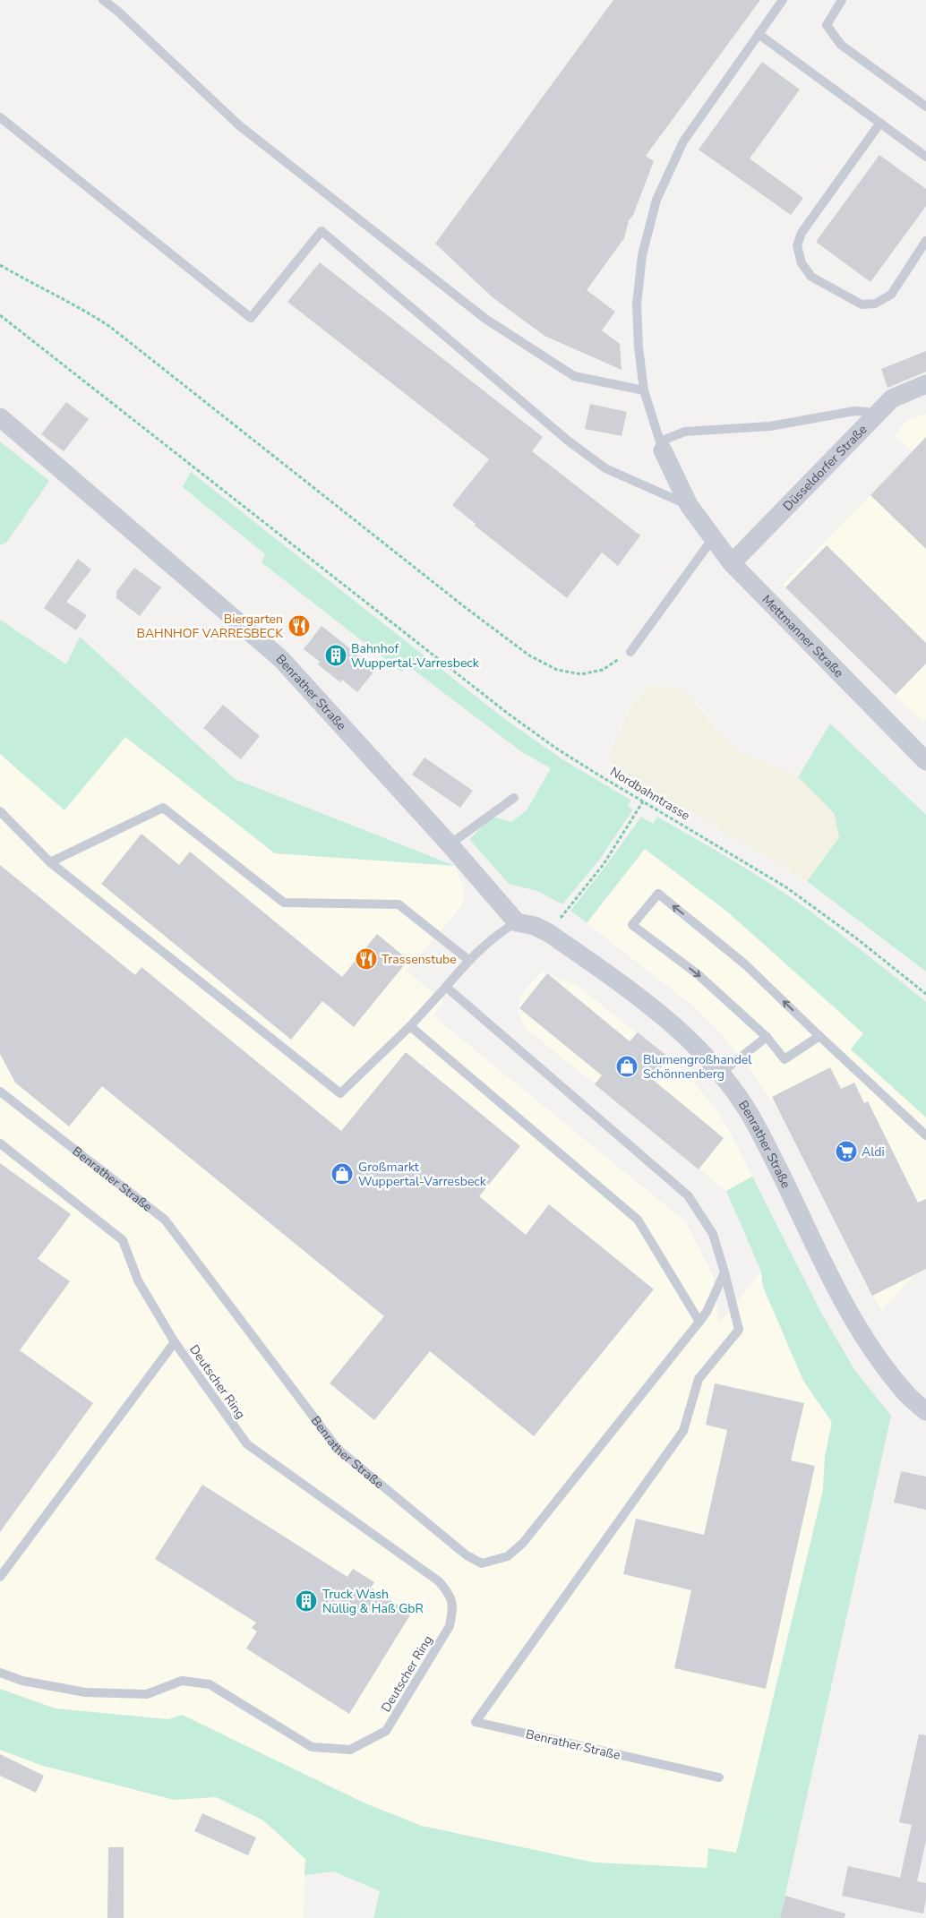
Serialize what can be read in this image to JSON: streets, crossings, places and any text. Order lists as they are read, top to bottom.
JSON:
{
  "streets": {
    "street": ["Düsseldorfer Straße", "Mettmanner Straße", "Benrather Straße"],
    "lane": ["Deutscher Ring"],
    "path": ["Nordbahntrasse"]
  },
  "crossings": [
    ["Düsseldorfer Straße", "Mettmanner Straße"]
  ],
  "places": {
    "restaurant": ["Biergarten BAHNHOF VARRESBECK", "Trassenstube"],
    "building": ["Bahnhof Wuppertal-Varresbeck", "Truck Wash Nüllig & Haß GbR"],
    "shop": ["Blumengroßhandel Schönnenberg", "Großmarkt Wuppertal-Varresbeck"],
    "supermarket": ["Aldi"]
  }
}
